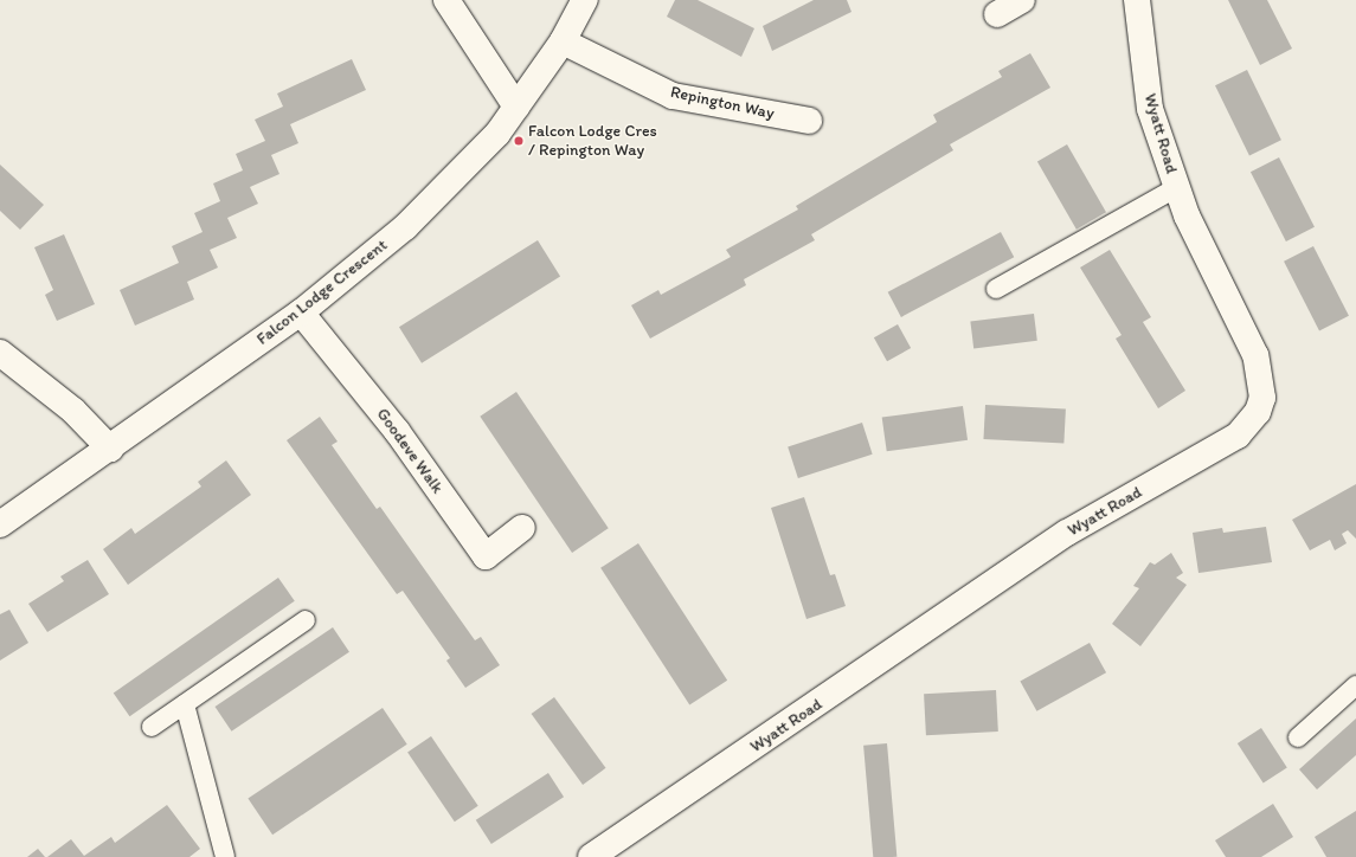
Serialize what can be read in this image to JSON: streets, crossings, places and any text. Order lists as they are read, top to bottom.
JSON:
{
  "streets": {
    "street": [
      "Repington Way",
      "Wyatt Road",
      "Falcon Lodge Crescent",
      "Goodeve Walk"
    ]
  },
  "crossings": [
    ["Repington Way", "Falcon Lodge Crescent"],
    ["Falcon Lodge Crescent", "Goodeve Walk"]
  ],
  "places": ["Falcon Lodge Cres / Repington Way"]
}
